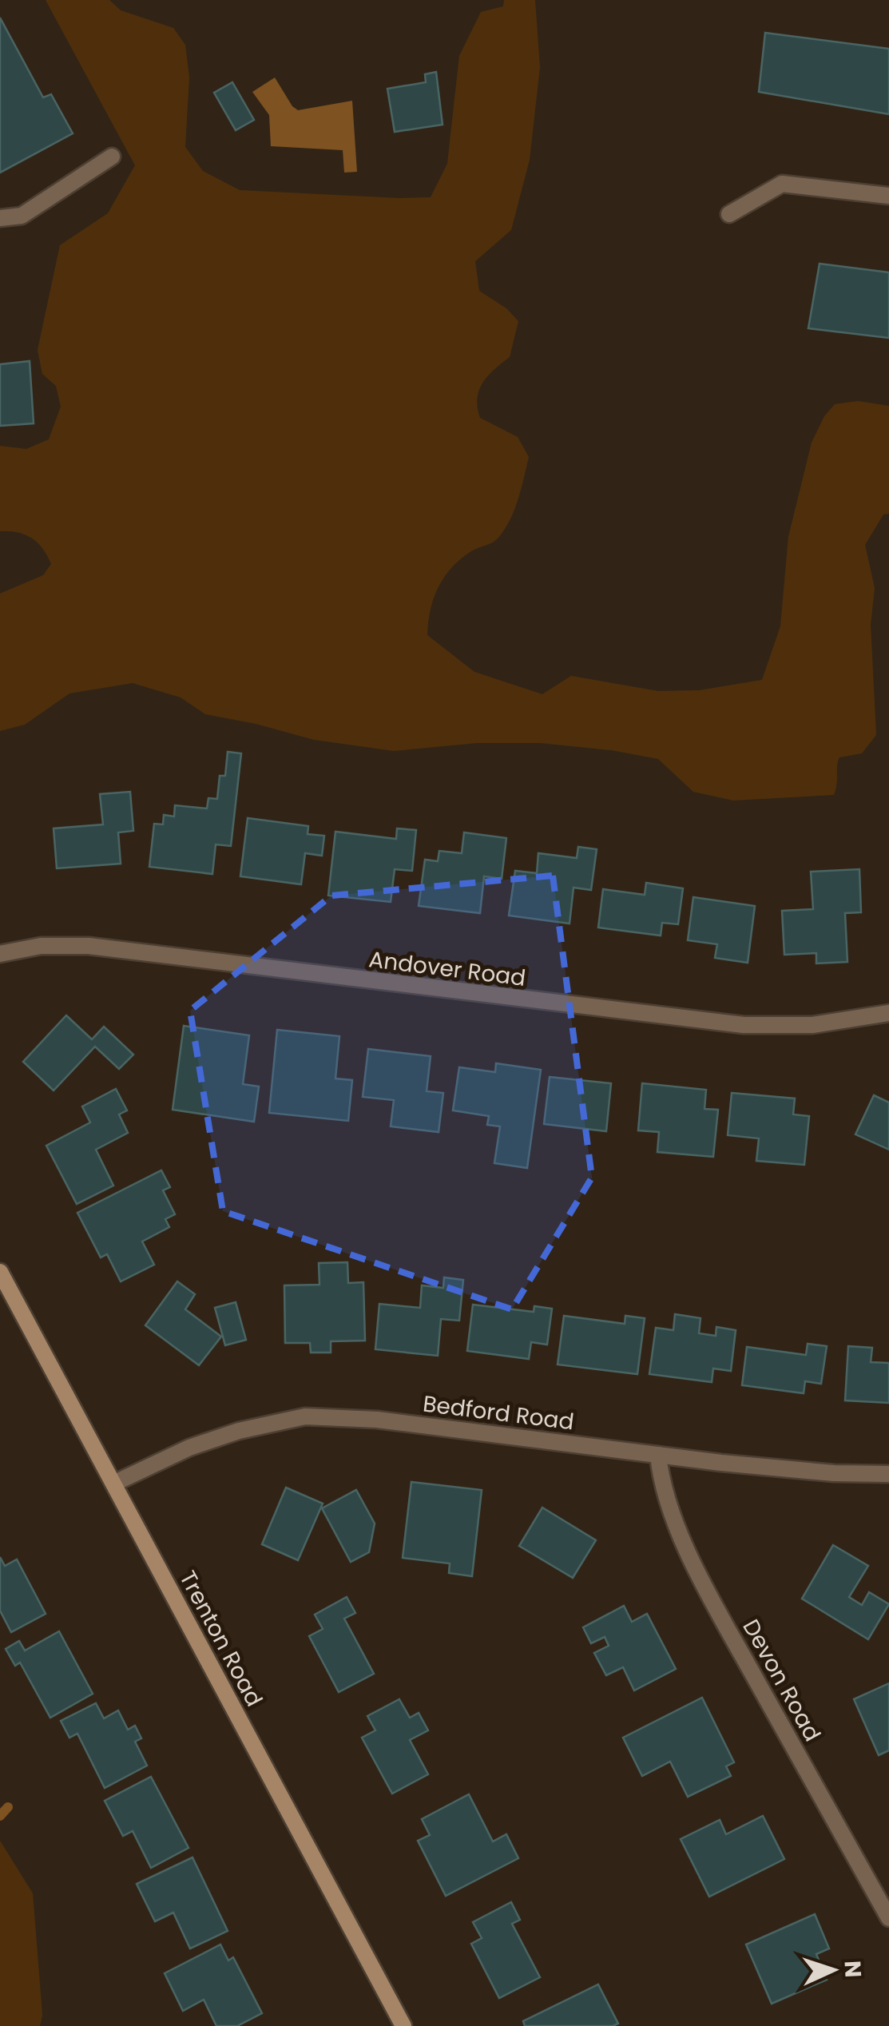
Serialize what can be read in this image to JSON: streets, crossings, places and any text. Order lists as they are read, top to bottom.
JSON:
{
  "streets": {
    "main road": ["Trenton Road"],
    "street": ["Andover Road", "Bedford Road", "Devon Road"]
  },
  "crossings": [
    ["Bedford Road", "Trenton Road"],
    ["Bedford Road", "Devon Road"]
  ],
  "north": "right"
}
